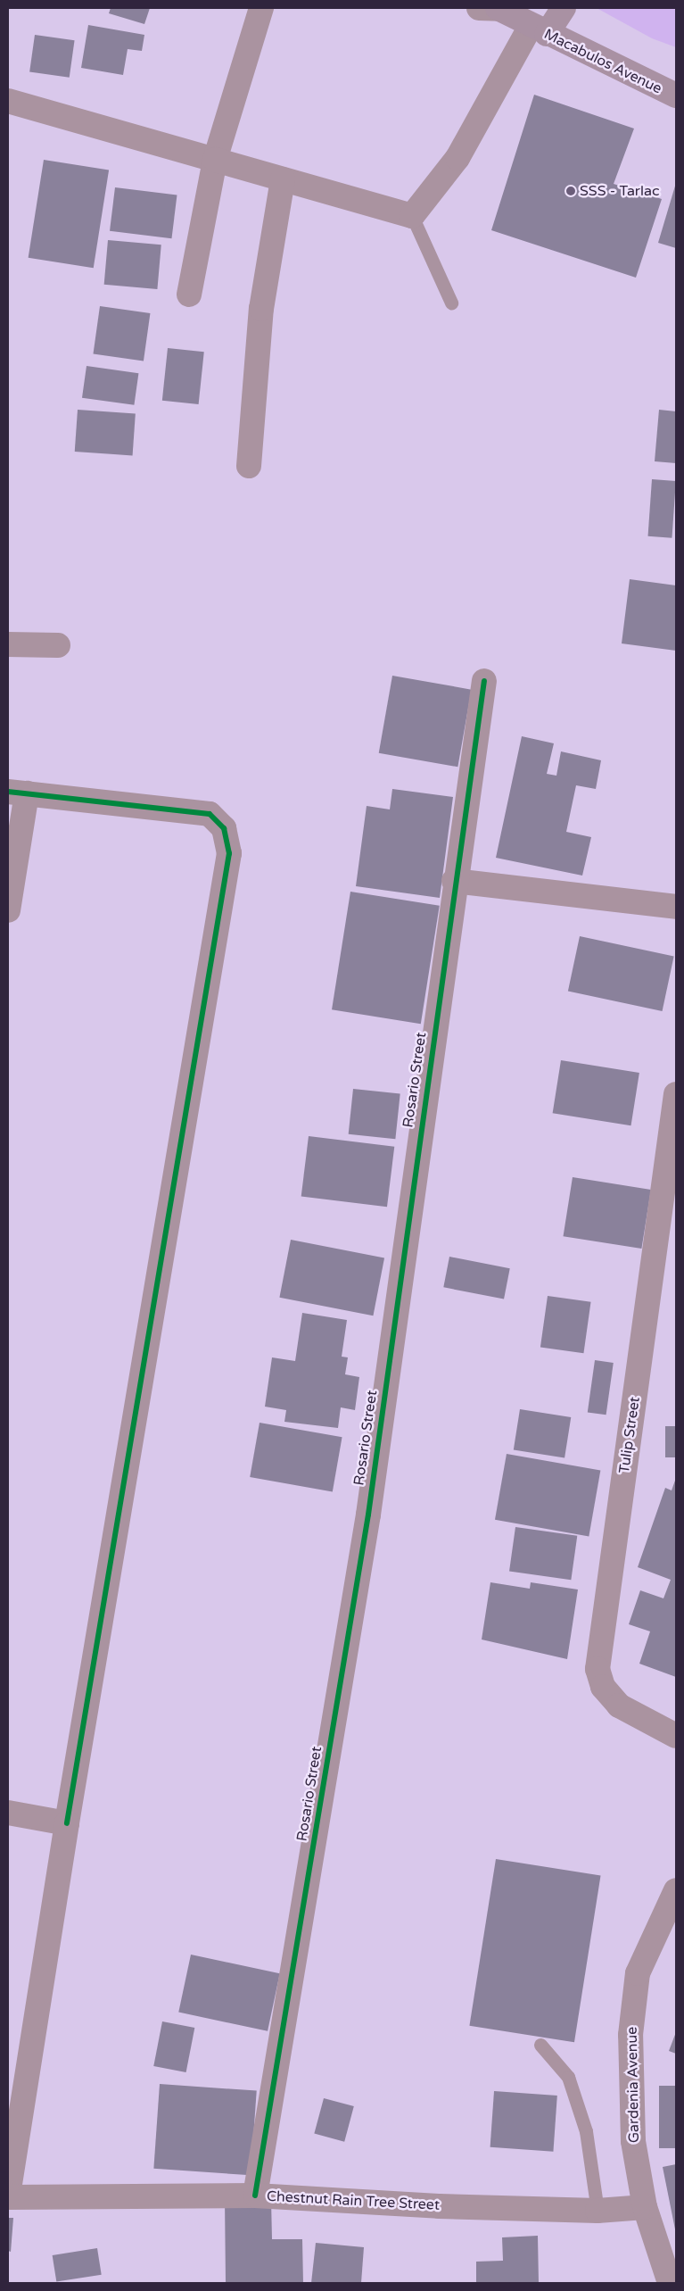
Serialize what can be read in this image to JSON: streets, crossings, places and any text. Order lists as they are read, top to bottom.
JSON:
{
  "streets": {
    "street": [
      "Macabulos Avenue",
      "Rosario Street",
      "Tulip Street",
      "Gardenia Avenue",
      "Chestnut Rain Tree Street"
    ]
  },
  "crossings": [
    ["Rosario Street", "Chestnut Rain Tree Street"],
    ["Gardenia Avenue", "Chestnut Rain Tree Street"]
  ],
  "places": ["SSS - Tarlac"]
}
